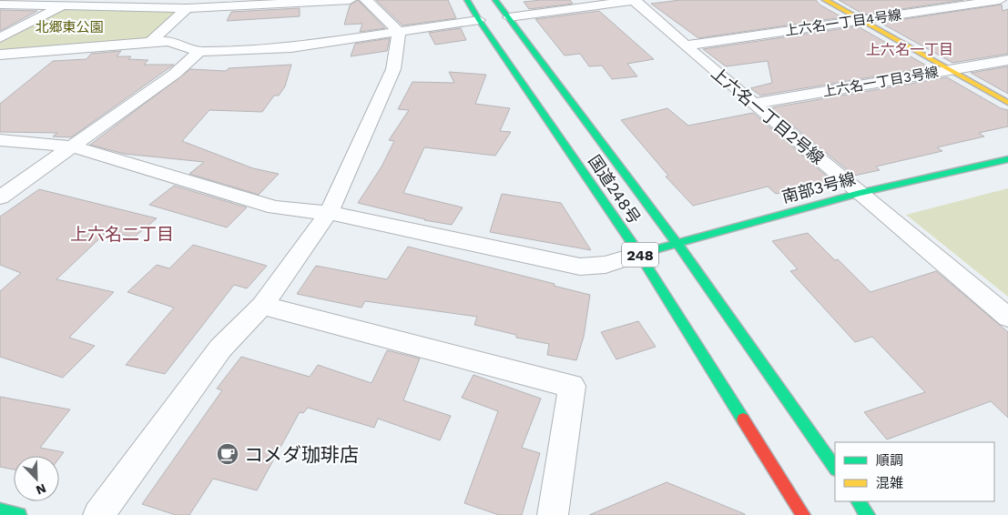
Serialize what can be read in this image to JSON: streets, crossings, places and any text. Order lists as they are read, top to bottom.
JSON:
{
  "streets": {
    "main road": ["南部3号線", "国道248号", "248"],
    "street": ["上六名一丁目4号線", "上六名一丁目3号線", "上六名一丁目2号線"]
  },
  "crossings": [
    ["上六名一丁目4号線", "上六名一丁目2号線"],
    ["上六名一丁目3号線", "上六名一丁目2号線"],
    ["上六名一丁目2号線", "南部3号線"],
    ["南部3号線", "国道248号"]
  ],
  "districts": ["上六名一丁目", "上六名二丁目"],
  "parks": ["北郷東公園"],
  "places": {
    "cafe": ["コメダ珈琲店"]
  },
  "legend": ["順調", "混雑"],
  "north": "bottom right"
}
